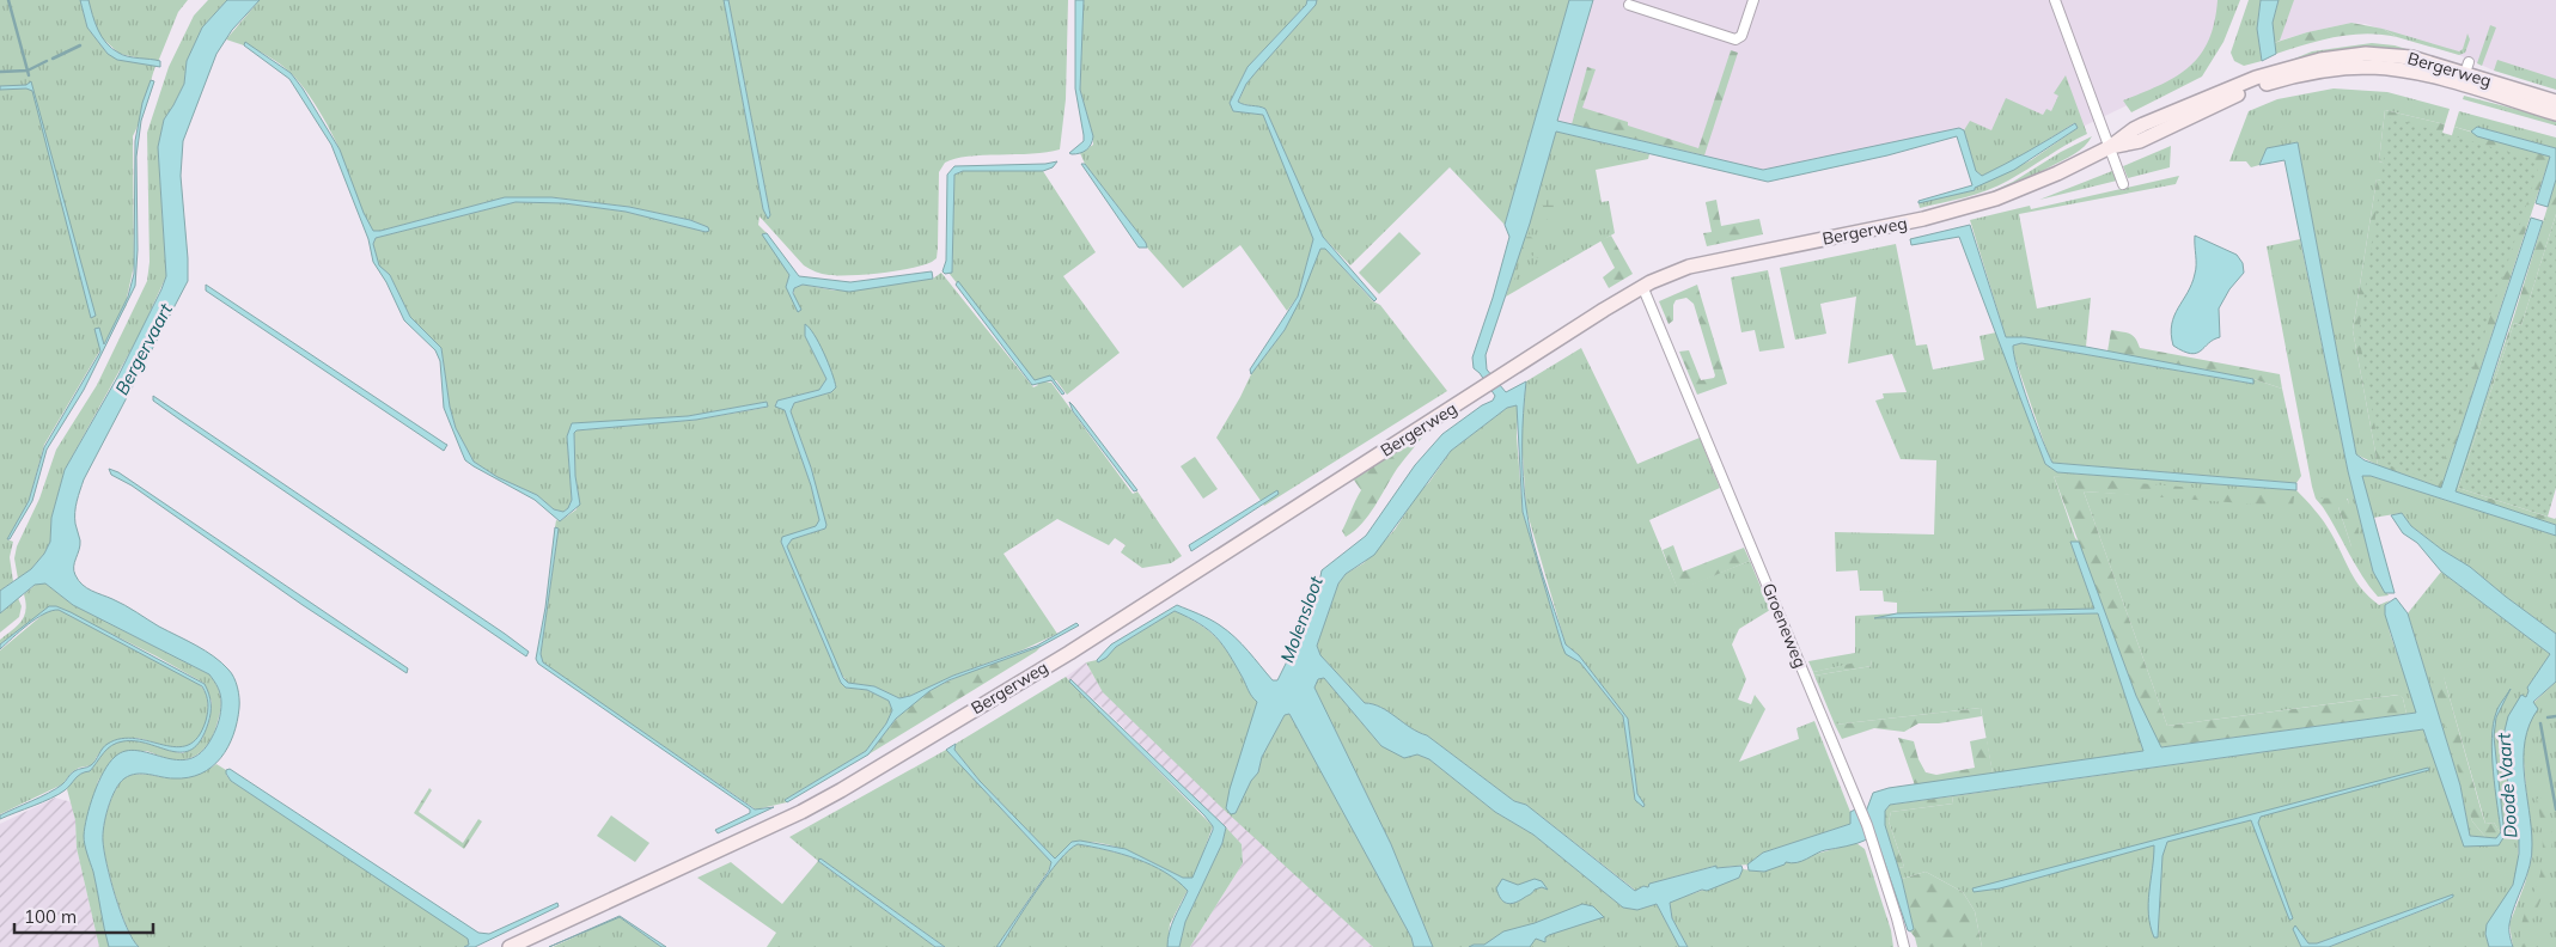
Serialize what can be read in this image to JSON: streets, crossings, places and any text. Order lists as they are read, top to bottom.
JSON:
{
  "streets": {
    "main road": ["Bergerweg"],
    "street": ["Groeneweg"]
  },
  "crossings": [
    ["Bergerweg", "Groeneweg"]
  ],
  "water": ["Bergervaart", "Molensloot", "Doode Vaart"],
  "scale_bar": "100 m"
}
